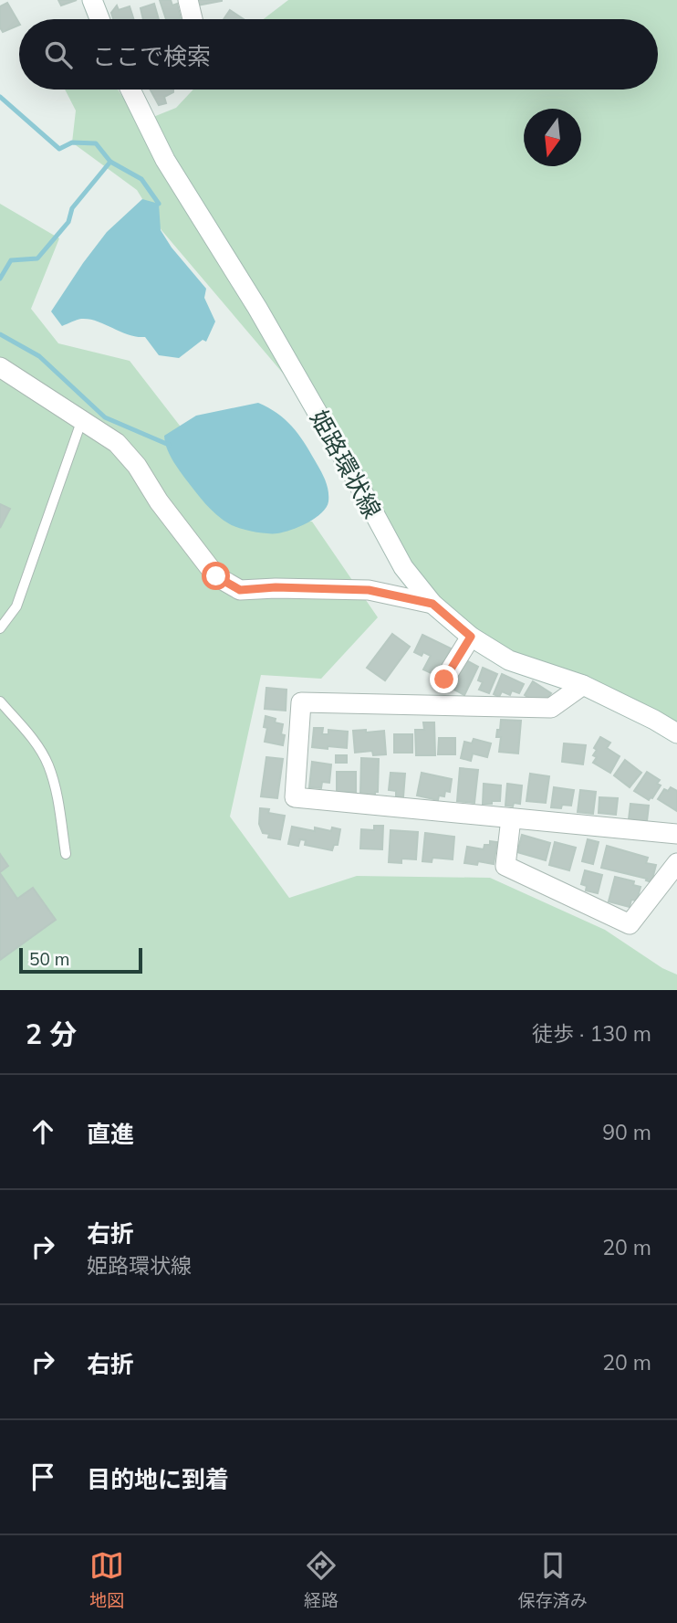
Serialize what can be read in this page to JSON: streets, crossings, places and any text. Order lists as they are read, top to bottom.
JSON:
{
  "streets": {
    "street": ["姫路環状線"]
  },
  "scale_bar": "50 m",
  "north": "bottom",
  "page": {
    "search": "ここで検索",
    "scale": "50 m",
    "heading": ["2 分", "徒歩 · 130 m"],
    "list": [
      ["直進", "90 m"],
      ["右折", "姫路環状線", "20 m"],
      ["右折", "20 m"],
      "目的地に到着"
    ],
    "nav": ["地図", "経路", "保存済み"]
  }
}
